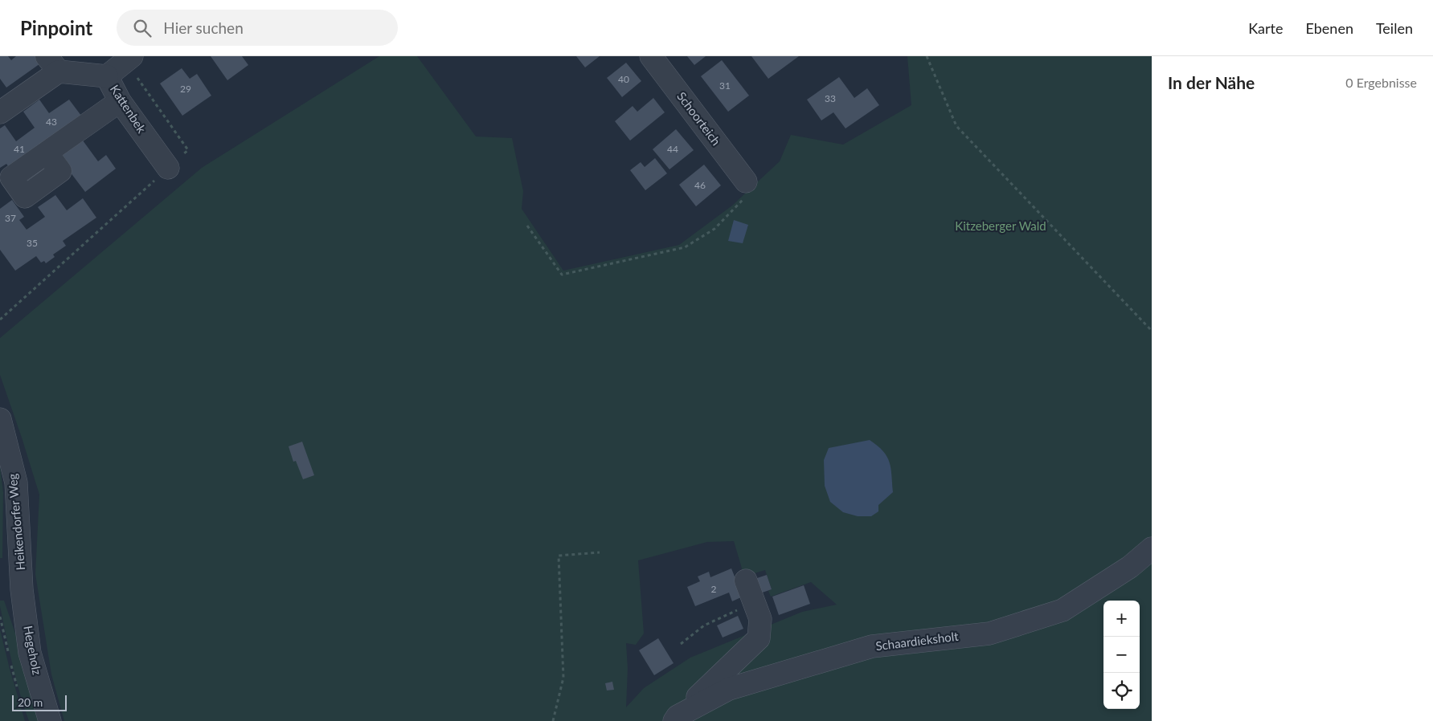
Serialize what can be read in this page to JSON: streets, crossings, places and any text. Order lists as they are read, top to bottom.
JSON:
{
  "streets": {
    "street": [
      "Kattenbek",
      "Schoorteich",
      "Heikendorfer Weg",
      "Schaardieksholt",
      "Hegeholz"
    ]
  },
  "crossings": [
    ["Heikendorfer Weg", "Hegeholz"]
  ],
  "parks": ["Kitzeberger Wald"],
  "house_numbers": [
    "40",
    "31",
    "29",
    "33",
    "43",
    "41",
    "44",
    "46",
    "37",
    "35",
    "2"
  ],
  "scale_bar": "20 m",
  "page": {
    "header": "Pinpoint",
    "search": "Hier suchen",
    "nav": ["Karte", "Ebenen", "Teilen"],
    "heading": ["In der Nähe", "0 Ergebnisse"],
    "map_buttons": ["+", "−"],
    "scale": "20 m"
  }
}
